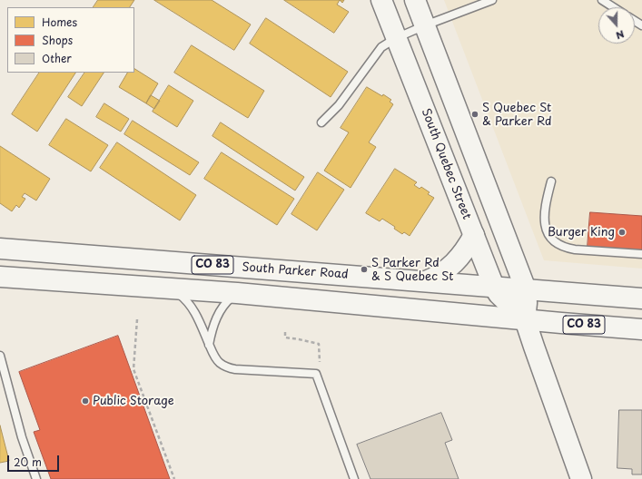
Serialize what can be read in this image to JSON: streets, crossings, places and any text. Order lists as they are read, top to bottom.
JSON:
{
  "streets": {
    "main road": ["South Quebec Street", "CO 83", "South Parker Road"]
  },
  "crossings": [
    ["South Quebec Street", "CO 83"],
    ["South Quebec Street", "South Parker Road"],
    ["CO 83", "South Parker Road"]
  ],
  "places": [
    "S Quebec St & Parker Rd",
    "Burger King",
    "S Parker Rd & S Quebec St",
    "Public Storage"
  ],
  "legend": ["Homes", "Shops", "Other"],
  "scale_bar": "20 m",
  "north": "bottom"
}
